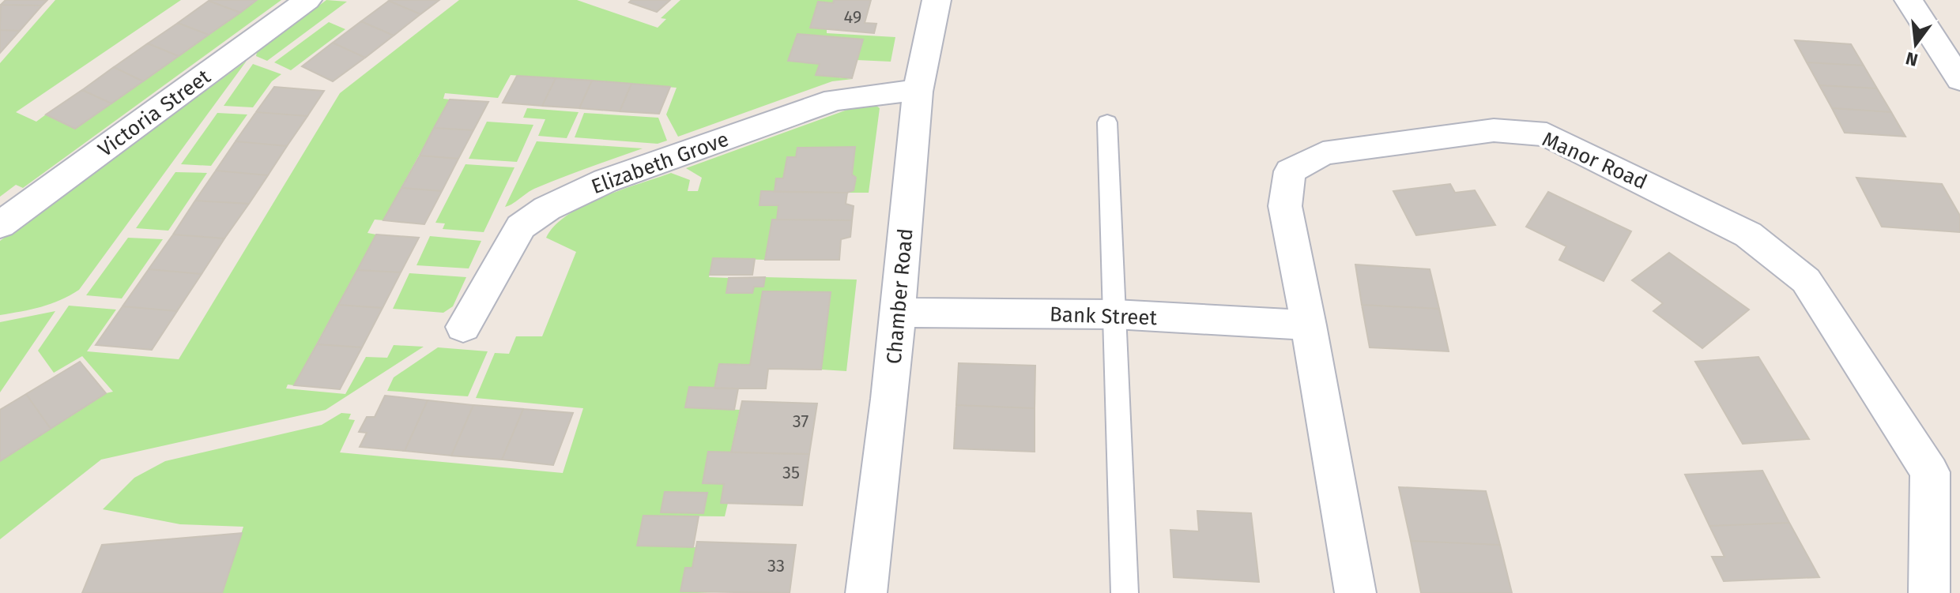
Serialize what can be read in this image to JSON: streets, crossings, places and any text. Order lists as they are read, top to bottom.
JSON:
{
  "streets": {
    "street": [
      "Victoria Street",
      "Manor Road",
      "Elizabeth Grove",
      "Chamber Road",
      "Bank Street"
    ]
  },
  "crossings": [
    ["Manor Road", "Bank Street"],
    ["Elizabeth Grove", "Chamber Road"],
    ["Chamber Road", "Bank Street"]
  ],
  "house_numbers": [
    "49",
    "37",
    "35",
    "33"
  ],
  "north": "bottom"
}
